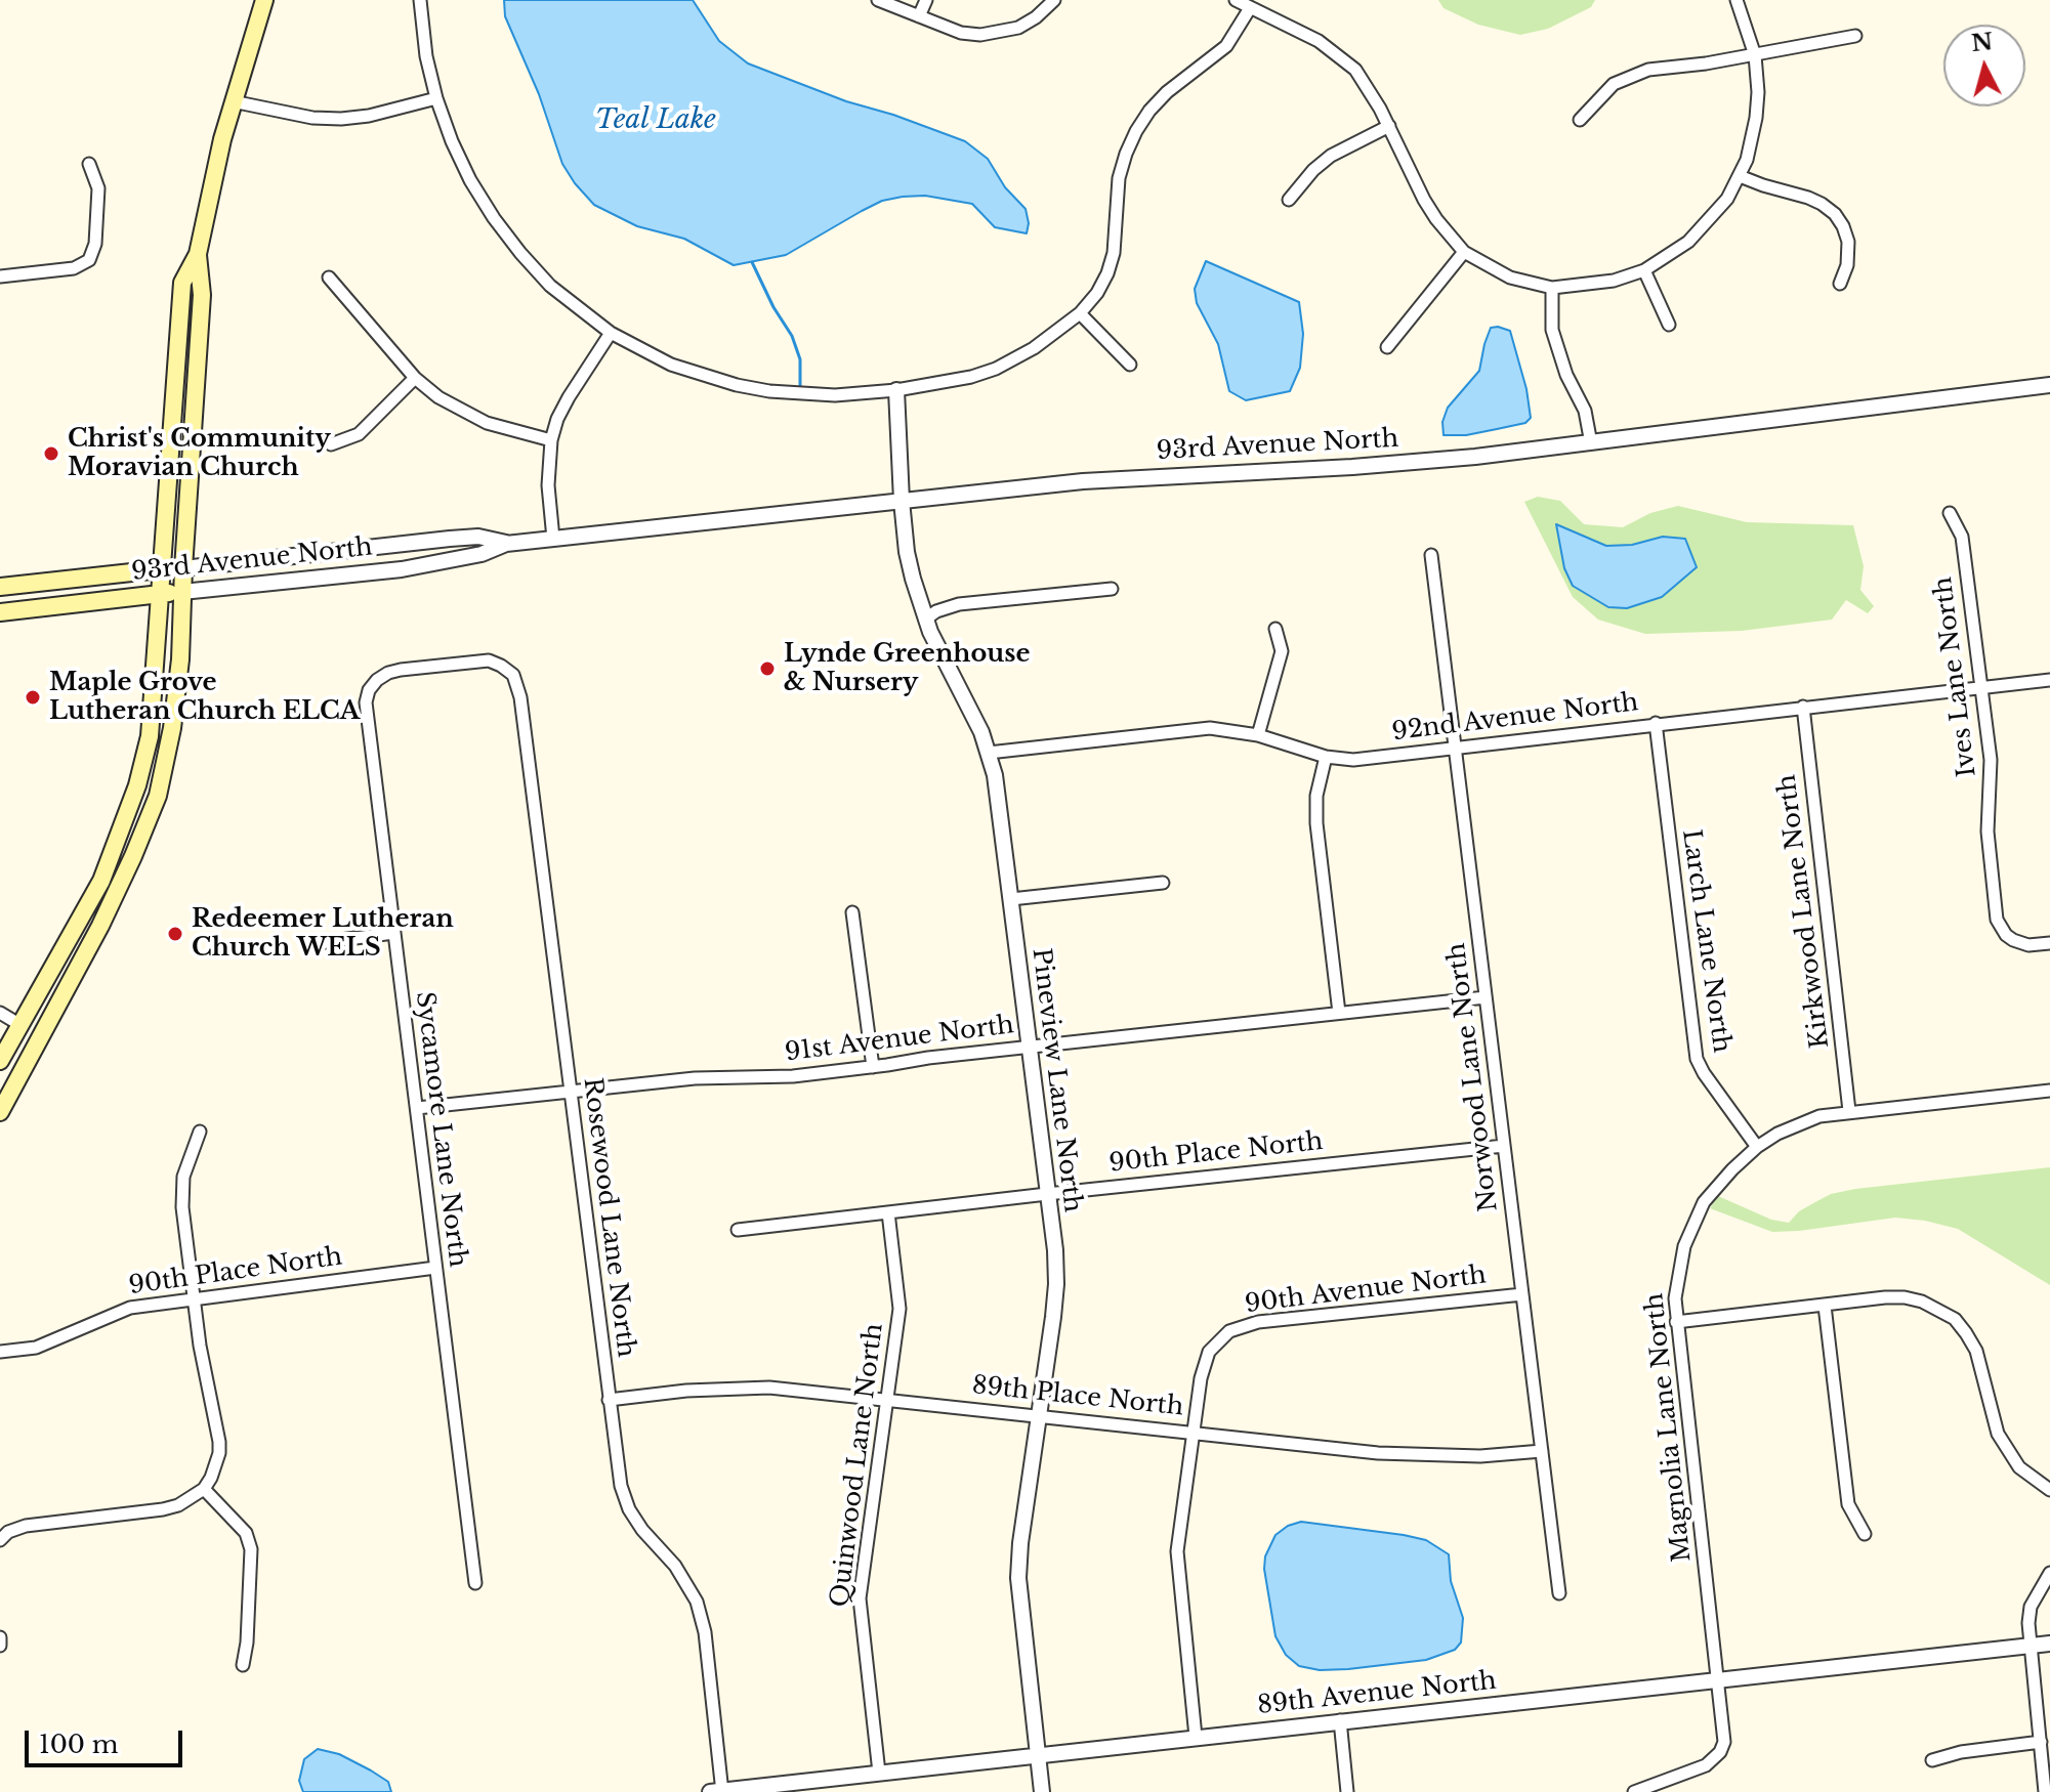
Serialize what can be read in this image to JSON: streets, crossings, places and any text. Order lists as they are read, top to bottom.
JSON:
{
  "streets": {
    "main road": ["93rd Avenue North"],
    "street": [
      "Ives Lane North",
      "92nd Avenue North",
      "Kirkwood Lane North",
      "Larch Lane North",
      "91st Avenue North",
      "Norwood Lane North",
      "Pineview Lane North",
      "Sycamore Lane North",
      "90th Place North",
      "Rosewood Lane North",
      "90th Avenue North",
      "89th Place North",
      "Magnolia Lane North",
      "Quinwood Lane North",
      "89th Avenue North"
    ]
  },
  "crossings": [
    ["93rd Avenue North", "Pineview Lane North"],
    ["Ives Lane North", "92nd Avenue North"],
    ["92nd Avenue North", "Kirkwood Lane North"],
    ["92nd Avenue North", "Larch Lane North"],
    ["92nd Avenue North", "Norwood Lane North"],
    ["92nd Avenue North", "Pineview Lane North"],
    ["Larch Lane North", "Magnolia Lane North"],
    ["91st Avenue North", "Norwood Lane North"],
    ["91st Avenue North", "Pineview Lane North"],
    ["91st Avenue North", "Sycamore Lane North"],
    ["91st Avenue North", "Rosewood Lane North"],
    ["Norwood Lane North", "90th Place North"],
    ["Norwood Lane North", "90th Avenue North"],
    ["Norwood Lane North", "89th Place North"],
    ["Pineview Lane North", "90th Place North"],
    ["Pineview Lane North", "89th Place North"],
    ["Pineview Lane North", "89th Avenue North"],
    ["Sycamore Lane North", "90th Place North"],
    ["Sycamore Lane North", "Rosewood Lane North"],
    ["90th Place North", "Quinwood Lane North"],
    ["Rosewood Lane North", "89th Place North"],
    ["Rosewood Lane North", "89th Avenue North"],
    ["90th Avenue North", "89th Place North"],
    ["90th Avenue North", "89th Avenue North"],
    ["89th Place North", "Quinwood Lane North"],
    ["Magnolia Lane North", "89th Avenue North"],
    ["Quinwood Lane North", "89th Avenue North"]
  ],
  "water": ["Teal Lake"],
  "places": [
    "Christ's Community Moravian Church",
    "Lynde Greenhouse & Nursery",
    "Maple Grove Lutheran Church ELCA",
    "Redeemer Lutheran Church WELS"
  ],
  "scale_bar": "100 m",
  "north": "top"
}
